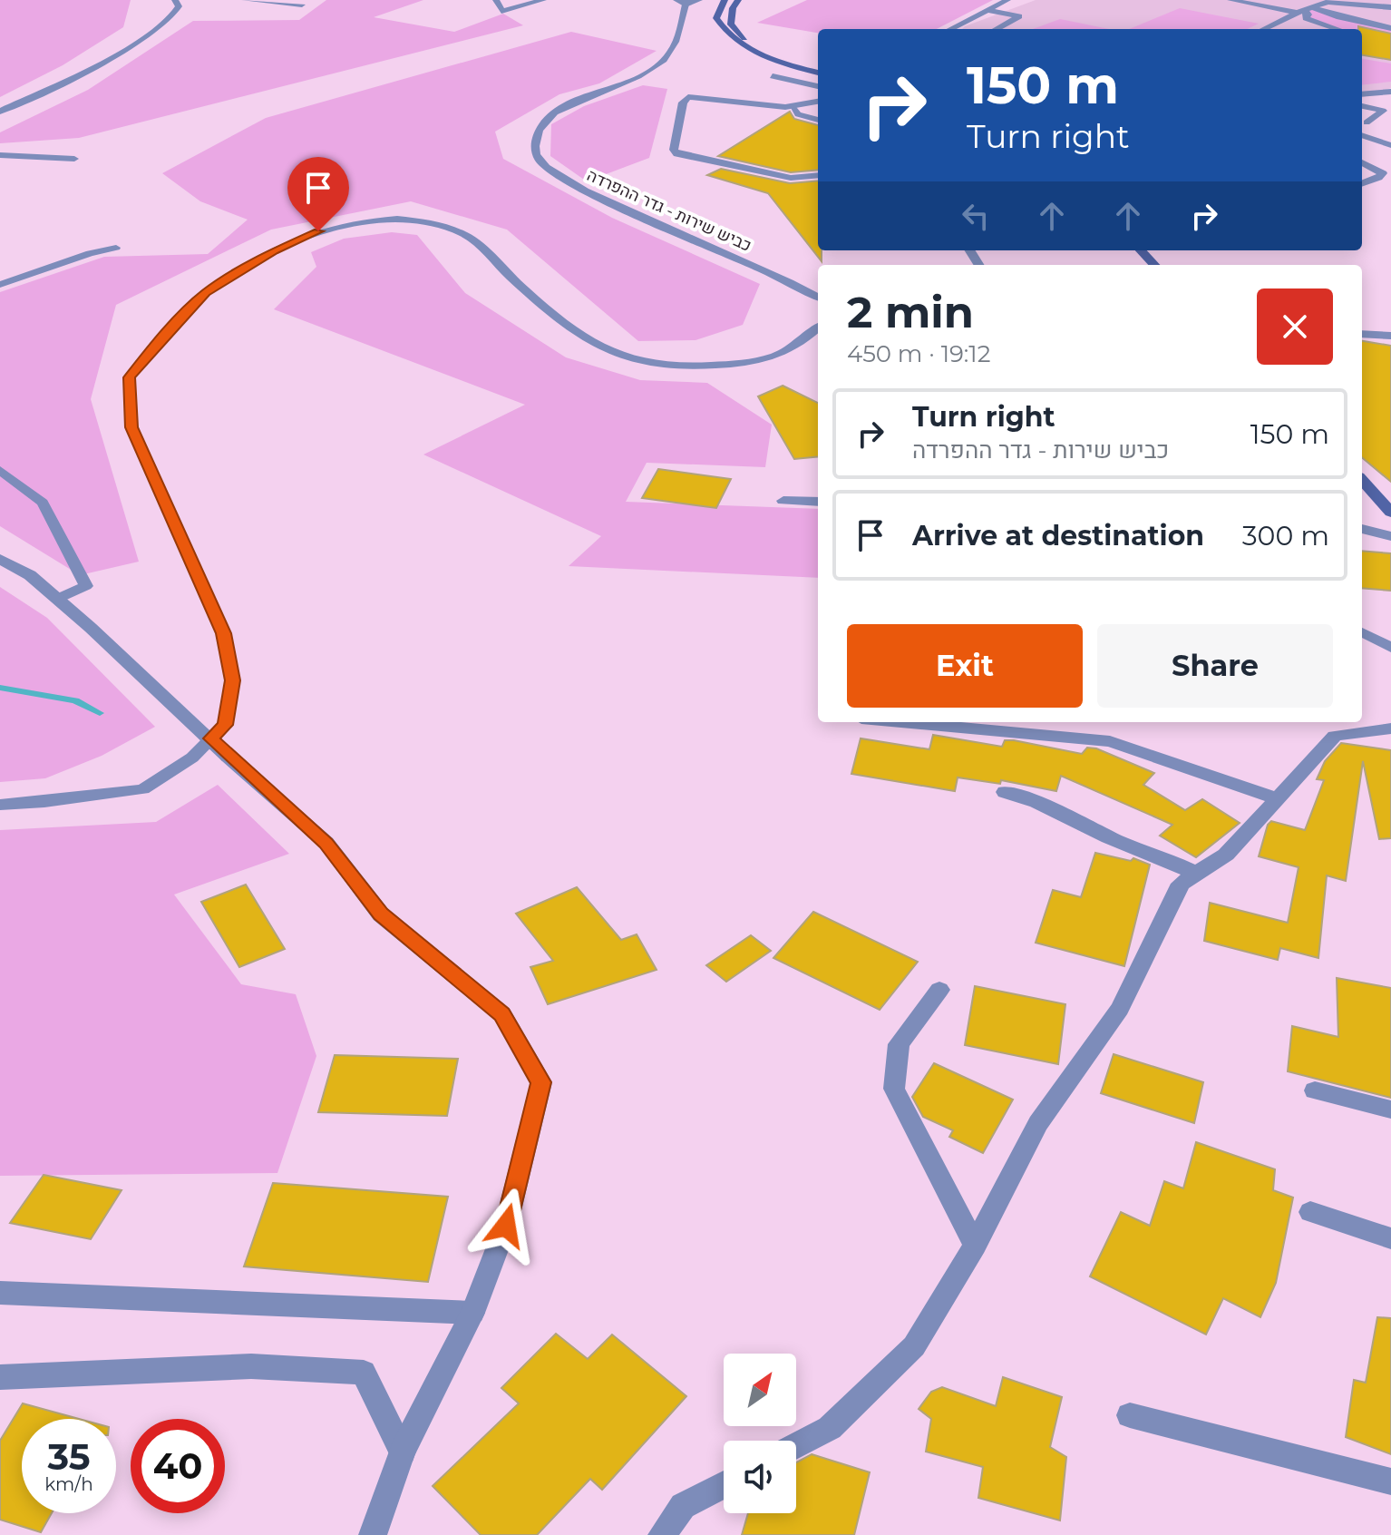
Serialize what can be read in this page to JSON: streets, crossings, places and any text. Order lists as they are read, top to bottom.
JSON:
{
  "streets": {
    "street": ["כביש שירות - גדר ההפרדה"]
  },
  "north": "top right",
  "page": {
    "turn": ["150 m", "Turn right"],
    "heading": ["2 min", "450 m · 19:12"],
    "list": [
      {
        "name": "Turn right",
        "note": "כביש שירות - גדר ההפרדה",
        "value": "150 m"
      },
      {
        "name": "Arrive at destination",
        "value": "300 m"
      }
    ],
    "buttons": ["Exit", "Share"],
    "speed": "35 km/h",
    "limit": "40"
  }
}
